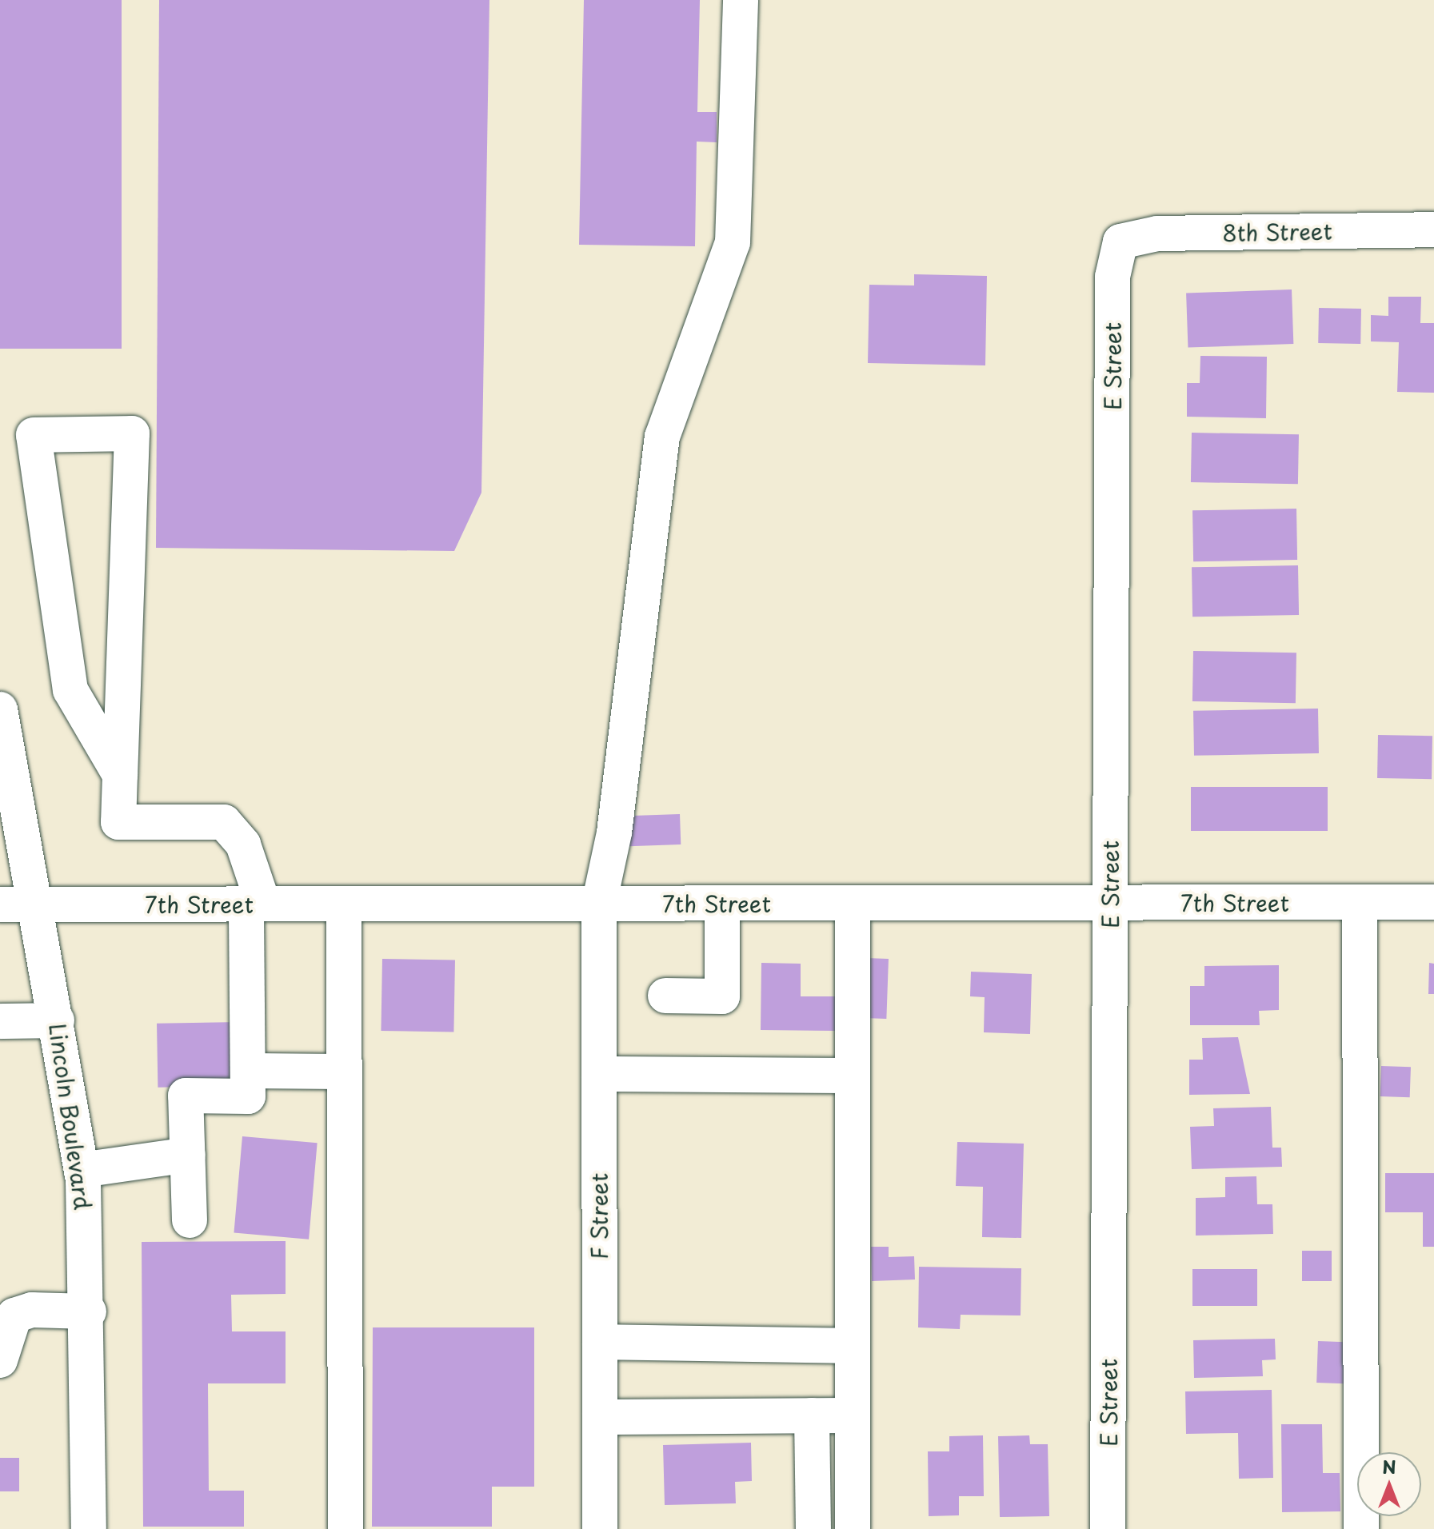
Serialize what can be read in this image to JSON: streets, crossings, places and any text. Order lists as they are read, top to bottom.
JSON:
{
  "streets": {
    "street": [
      "8th Street",
      "E Street",
      "7th Street",
      "Lincoln Boulevard",
      "F Street"
    ]
  },
  "crossings": [
    ["8th Street", "E Street"],
    ["E Street", "7th Street"],
    ["7th Street", "Lincoln Boulevard"],
    ["7th Street", "F Street"]
  ],
  "north": "top"
}
